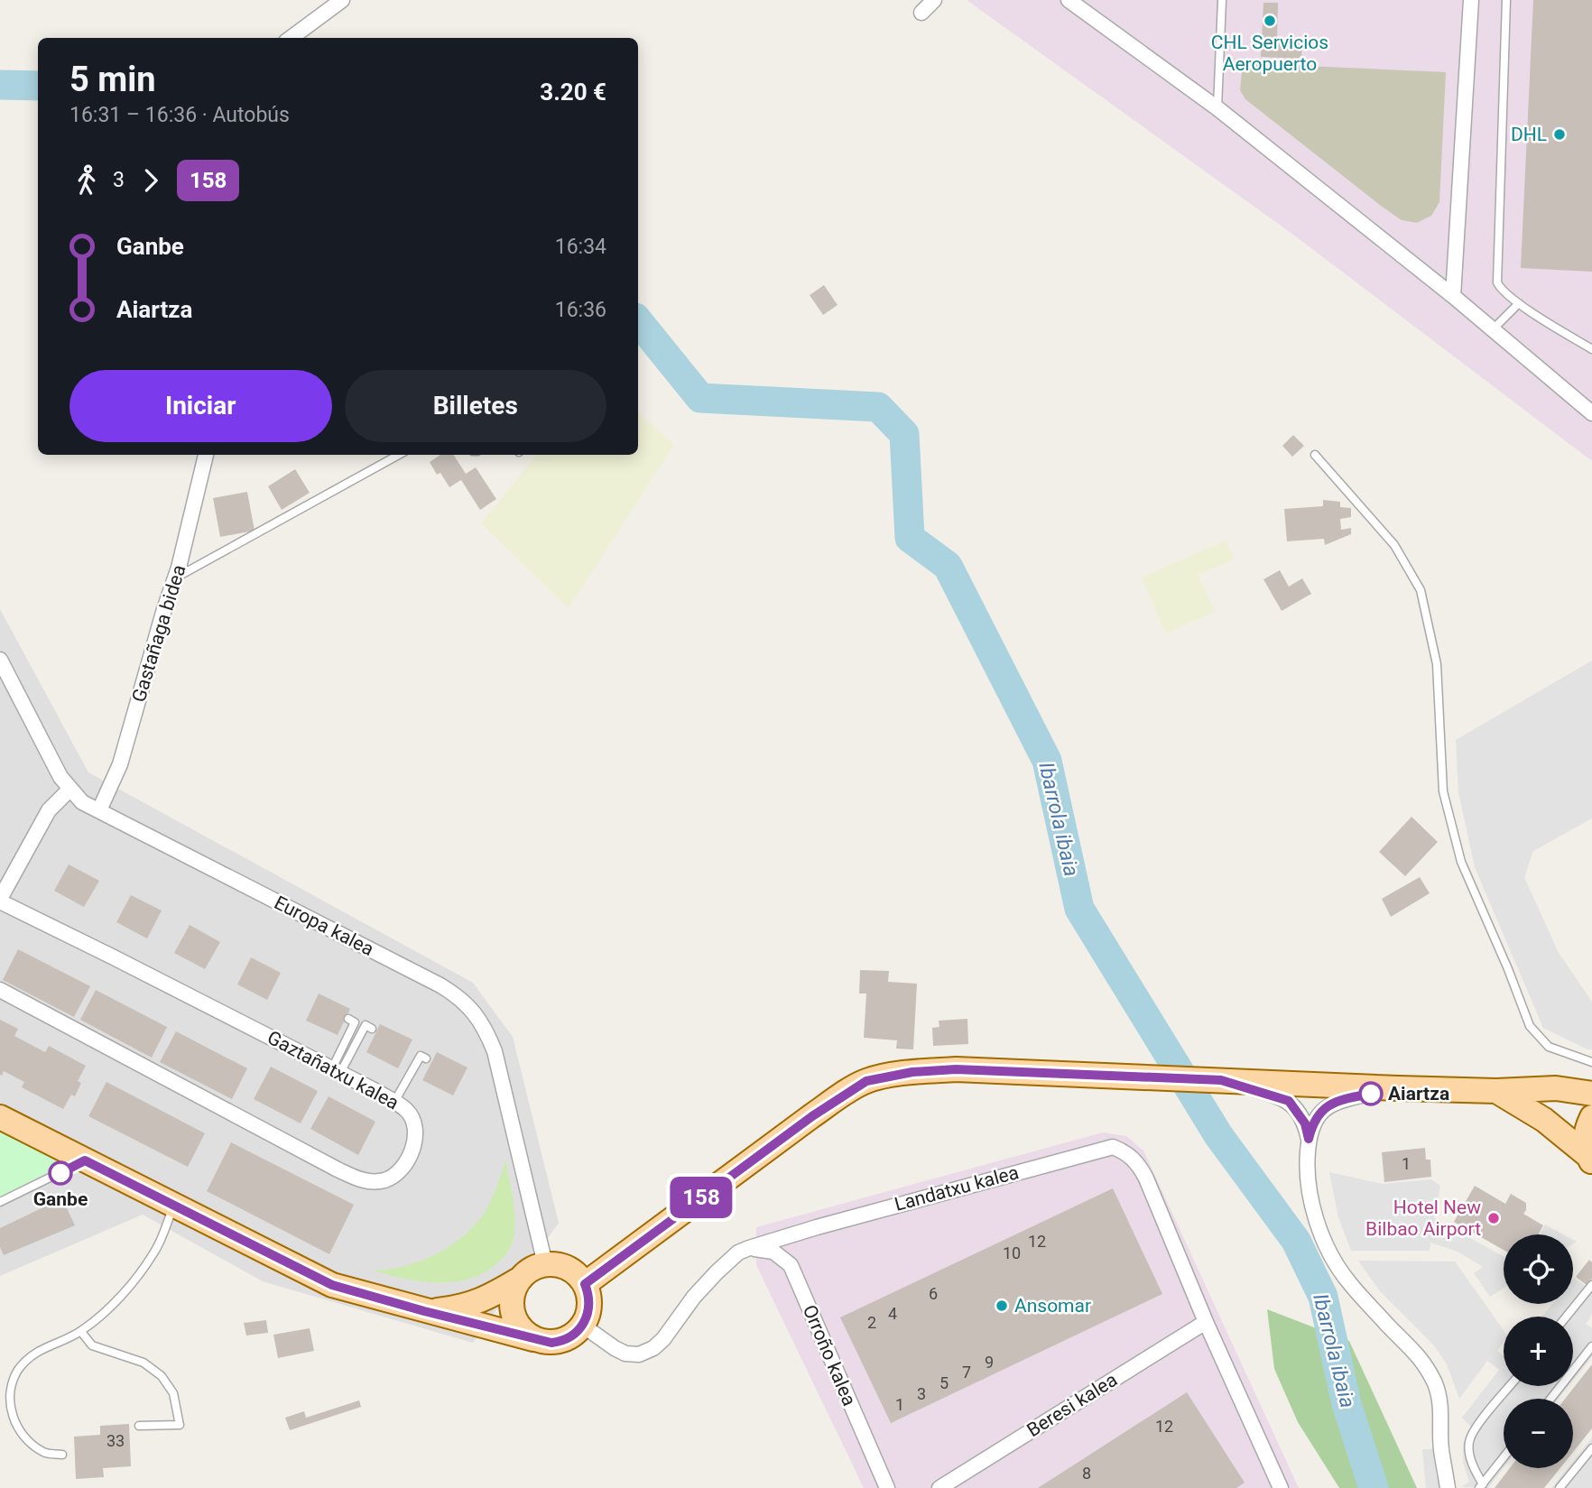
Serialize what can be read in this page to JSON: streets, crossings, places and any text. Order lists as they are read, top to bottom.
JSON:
{
  "streets": {
    "street": [
      "Gastañaga bidea",
      "Europa kalea",
      "Gaztañatxu kalea",
      "Landatxu kalea",
      "Orroño kalea",
      "Beresi kalea"
    ]
  },
  "crossings": [
    ["Gastañaga bidea", "Europa kalea"],
    ["Europa kalea", "Landatxu kalea"],
    ["Landatxu kalea", "Orroño kalea"],
    ["Landatxu kalea", "Beresi kalea"]
  ],
  "water": ["Ibarrola ibaia"],
  "places": [
    "CHL Servicios Aeropuerto",
    "DHL",
    "Aiartza",
    "Ganbe",
    "Hotel New Bilbao Airport",
    "Ansomar"
  ],
  "lines": ["bus line 158"],
  "house_numbers": [
    "1",
    "12",
    "10",
    "6",
    "4",
    "2",
    "9",
    "7",
    "5",
    "3",
    "1",
    "12",
    "33",
    "8"
  ],
  "page": {
    "on_map": "158",
    "heading": ["5 min", "16:31 – 16:36 · Autobús", "3.20 €"],
    "legs": ["3", "158"],
    "list": [
      {
        "name": "Ganbe",
        "value": "16:34"
      },
      {
        "name": "Aiartza",
        "value": "16:36"
      }
    ],
    "buttons": ["Iniciar", "Billetes"],
    "map_buttons": ["+", "−"]
  }
}
